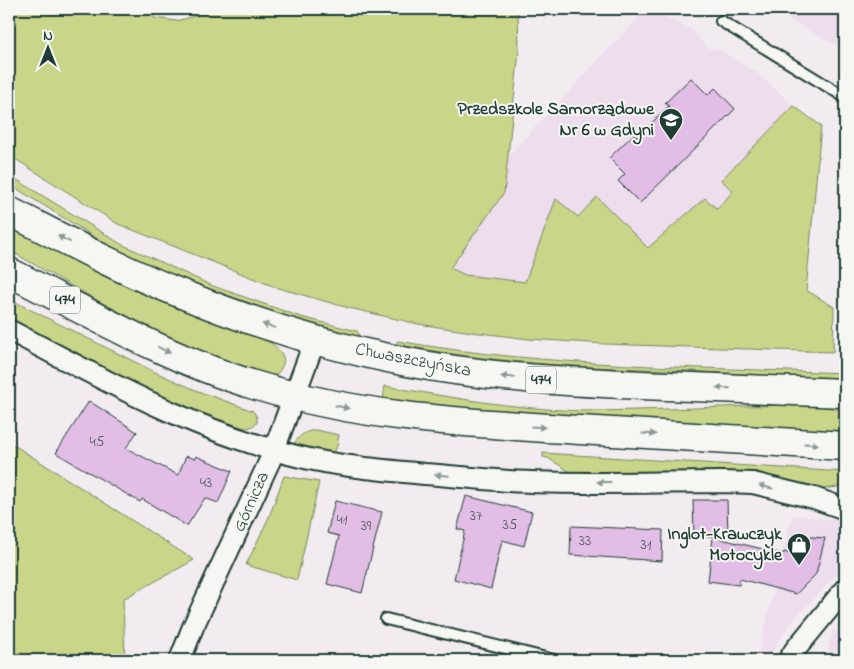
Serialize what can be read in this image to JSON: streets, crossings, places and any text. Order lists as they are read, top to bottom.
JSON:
{
  "streets": {
    "main road": ["474", "Chwaszczyńska"],
    "street": ["Górnicza"]
  },
  "crossings": [
    ["474", "Górnicza"],
    ["Chwaszczyńska", "Górnicza"]
  ],
  "places": {
    "school or university": ["Przedszkole Samorządowe Nr 6 w Gdyni"],
    "shop": ["Inglot-Krawczyk Motocykle"]
  },
  "house_numbers": [
    "45",
    "43",
    "37",
    "41",
    "35",
    "39",
    "33",
    "31"
  ],
  "north": "top"
}
